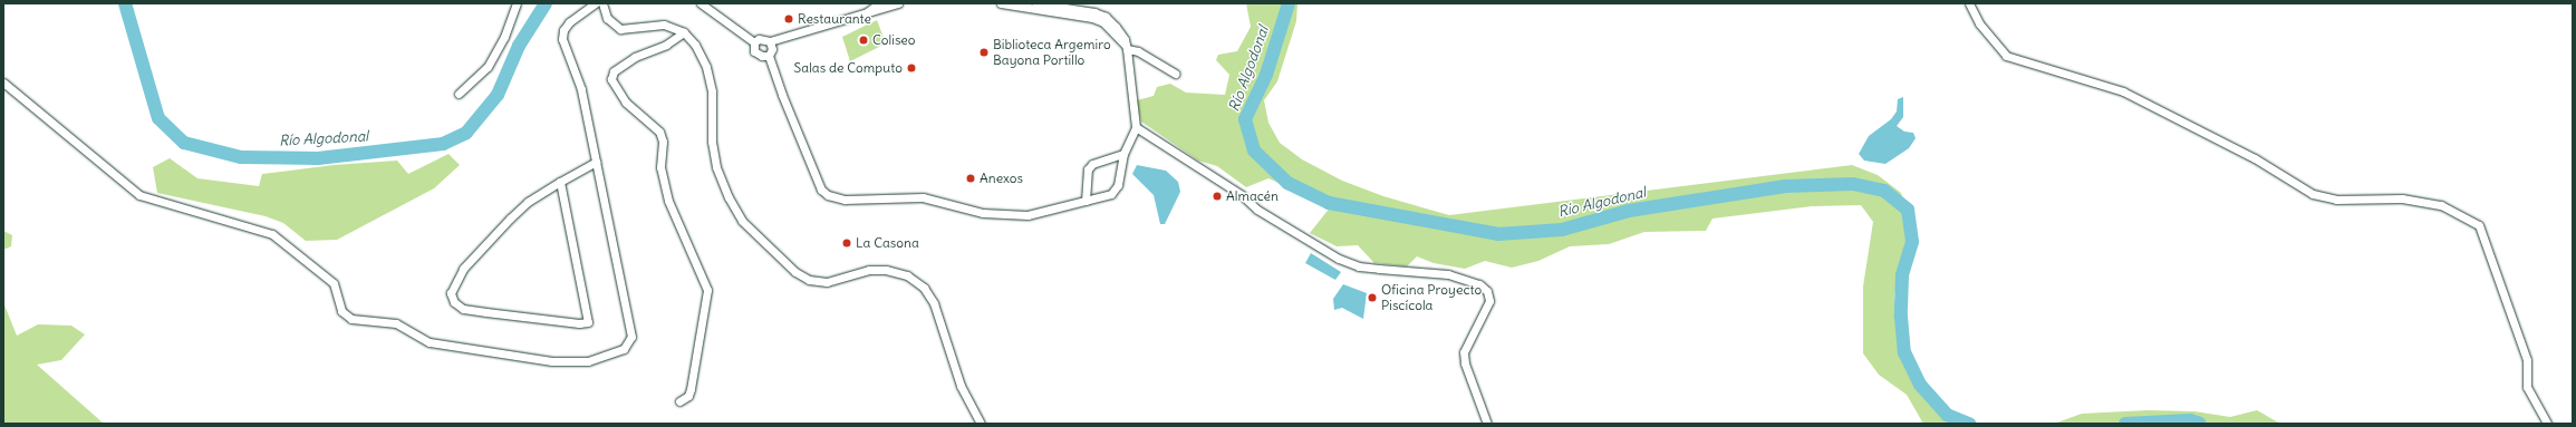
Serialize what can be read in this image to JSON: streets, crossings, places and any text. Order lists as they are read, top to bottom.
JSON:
{
  "water": ["Río Algodonal"],
  "places": [
    "Restaurante",
    "Coliseo",
    "Biblioteca Argemiro Bayona Portillo",
    "Salas de Computo",
    "Anexos",
    "Almacén",
    "La Casona",
    "Oficina Proyecto Piscícola"
  ]
}
